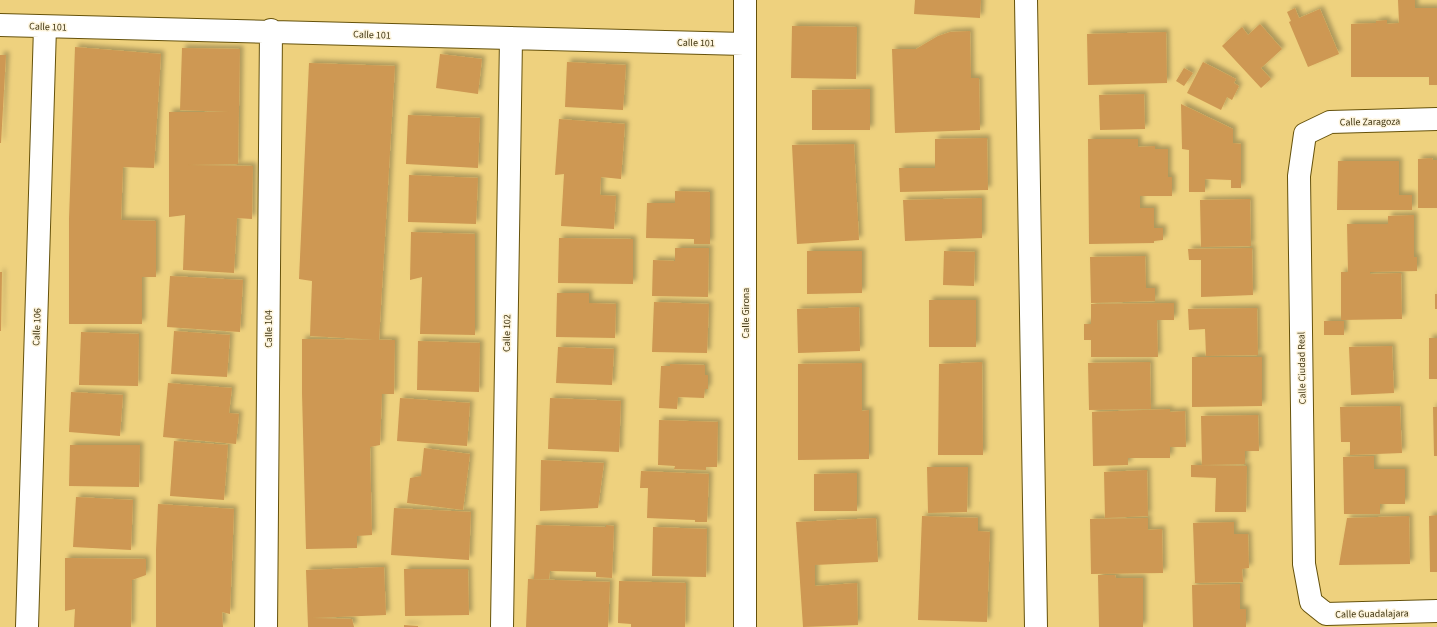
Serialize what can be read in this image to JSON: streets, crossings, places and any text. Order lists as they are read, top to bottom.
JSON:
{
  "streets": {
    "street": [
      "Calle 101",
      "Calle Zaragoza",
      "Calle Girona",
      "Calle 106",
      "Calle 104",
      "Calle 102",
      "Calle Ciudad Real",
      "Calle Guadalajara"
    ]
  },
  "crossings": [
    ["Calle 101", "Calle Girona"],
    ["Calle 101", "Calle 106"],
    ["Calle 101", "Calle 104"],
    ["Calle 101", "Calle 102"],
    ["Calle Zaragoza", "Calle Ciudad Real"],
    ["Calle Ciudad Real", "Calle Guadalajara"]
  ]
}
